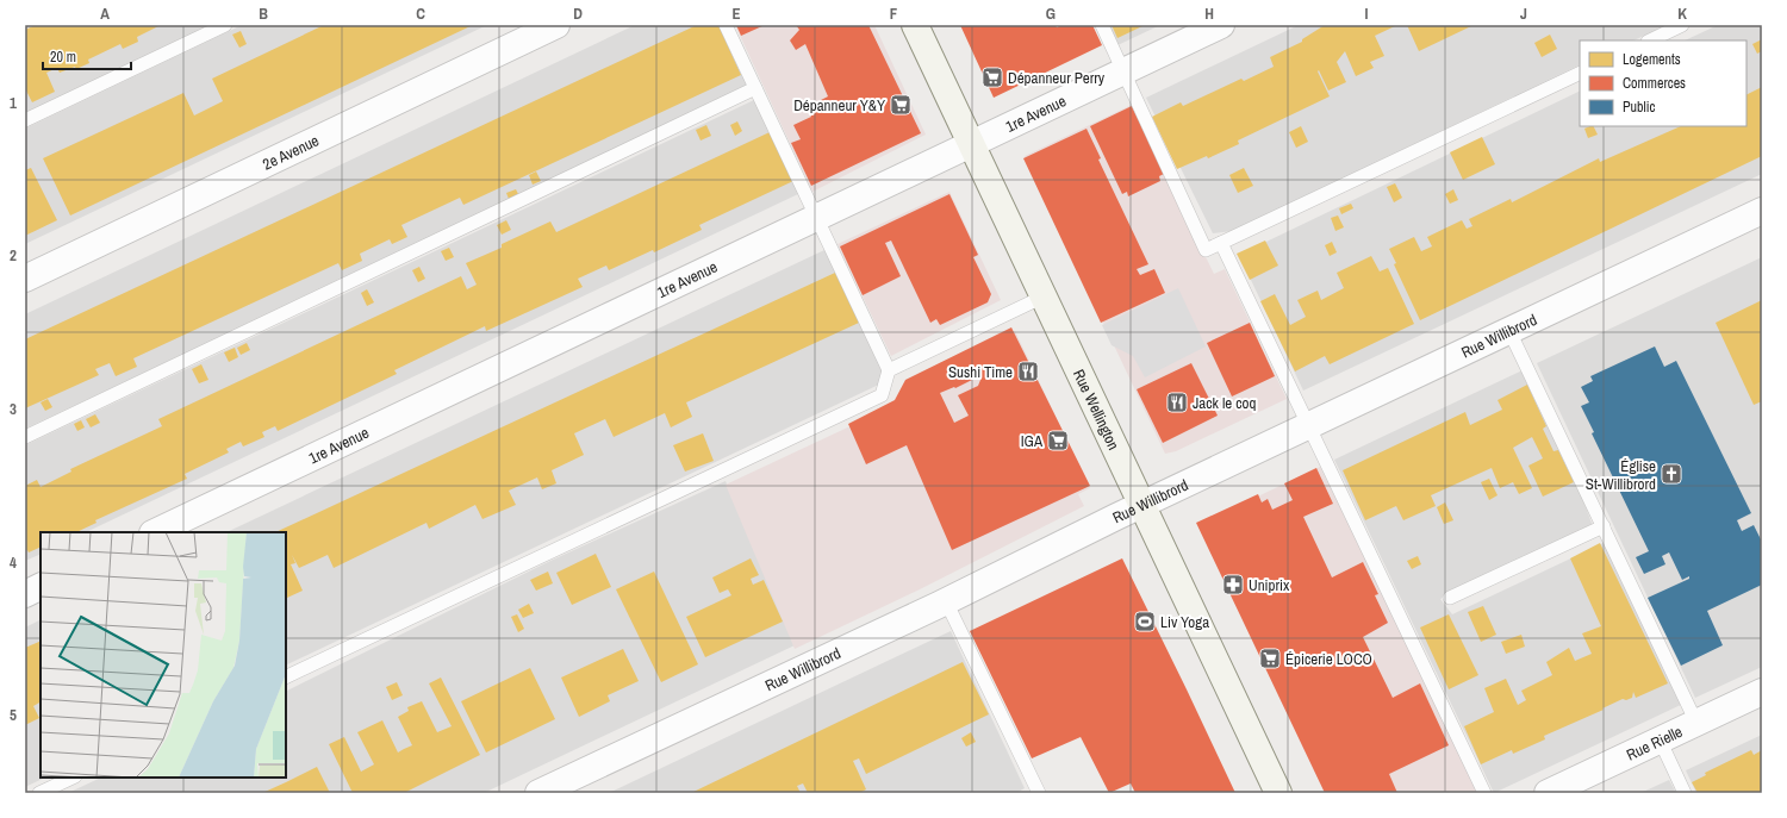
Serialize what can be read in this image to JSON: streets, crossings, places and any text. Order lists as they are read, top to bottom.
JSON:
{
  "streets": {
    "main road": ["Rue Wellington"],
    "street": [
      "1re Avenue",
      "2e Avenue",
      "Rue Willibrord",
      "Rue Rielle"
    ]
  },
  "crossings": [
    ["1re Avenue", "Rue Wellington"],
    ["Rue Willibrord", "Rue Wellington"]
  ],
  "places": {
    "supermarket": [
      "Dépanneur Perry",
      "Dépanneur Y&Y",
      "IGA",
      "Épicerie LOCO"
    ],
    "restaurant": ["Sushi Time", "Jack le coq"],
    "church": ["Église St-Willibrord"],
    "pharmacy": ["Uniprix"],
    "sports": ["Liv Yoga"]
  },
  "legend": ["Logements", "Commerces", "Public"],
  "scale_bar": "20 m",
  "grid": {
    "columns": [
      "A",
      "B",
      "C",
      "D",
      "E",
      "F",
      "G",
      "H",
      "I",
      "J",
      "K"
    ],
    "rows": [
      "1",
      "2",
      "3",
      "4",
      "5"
    ]
  }
}
